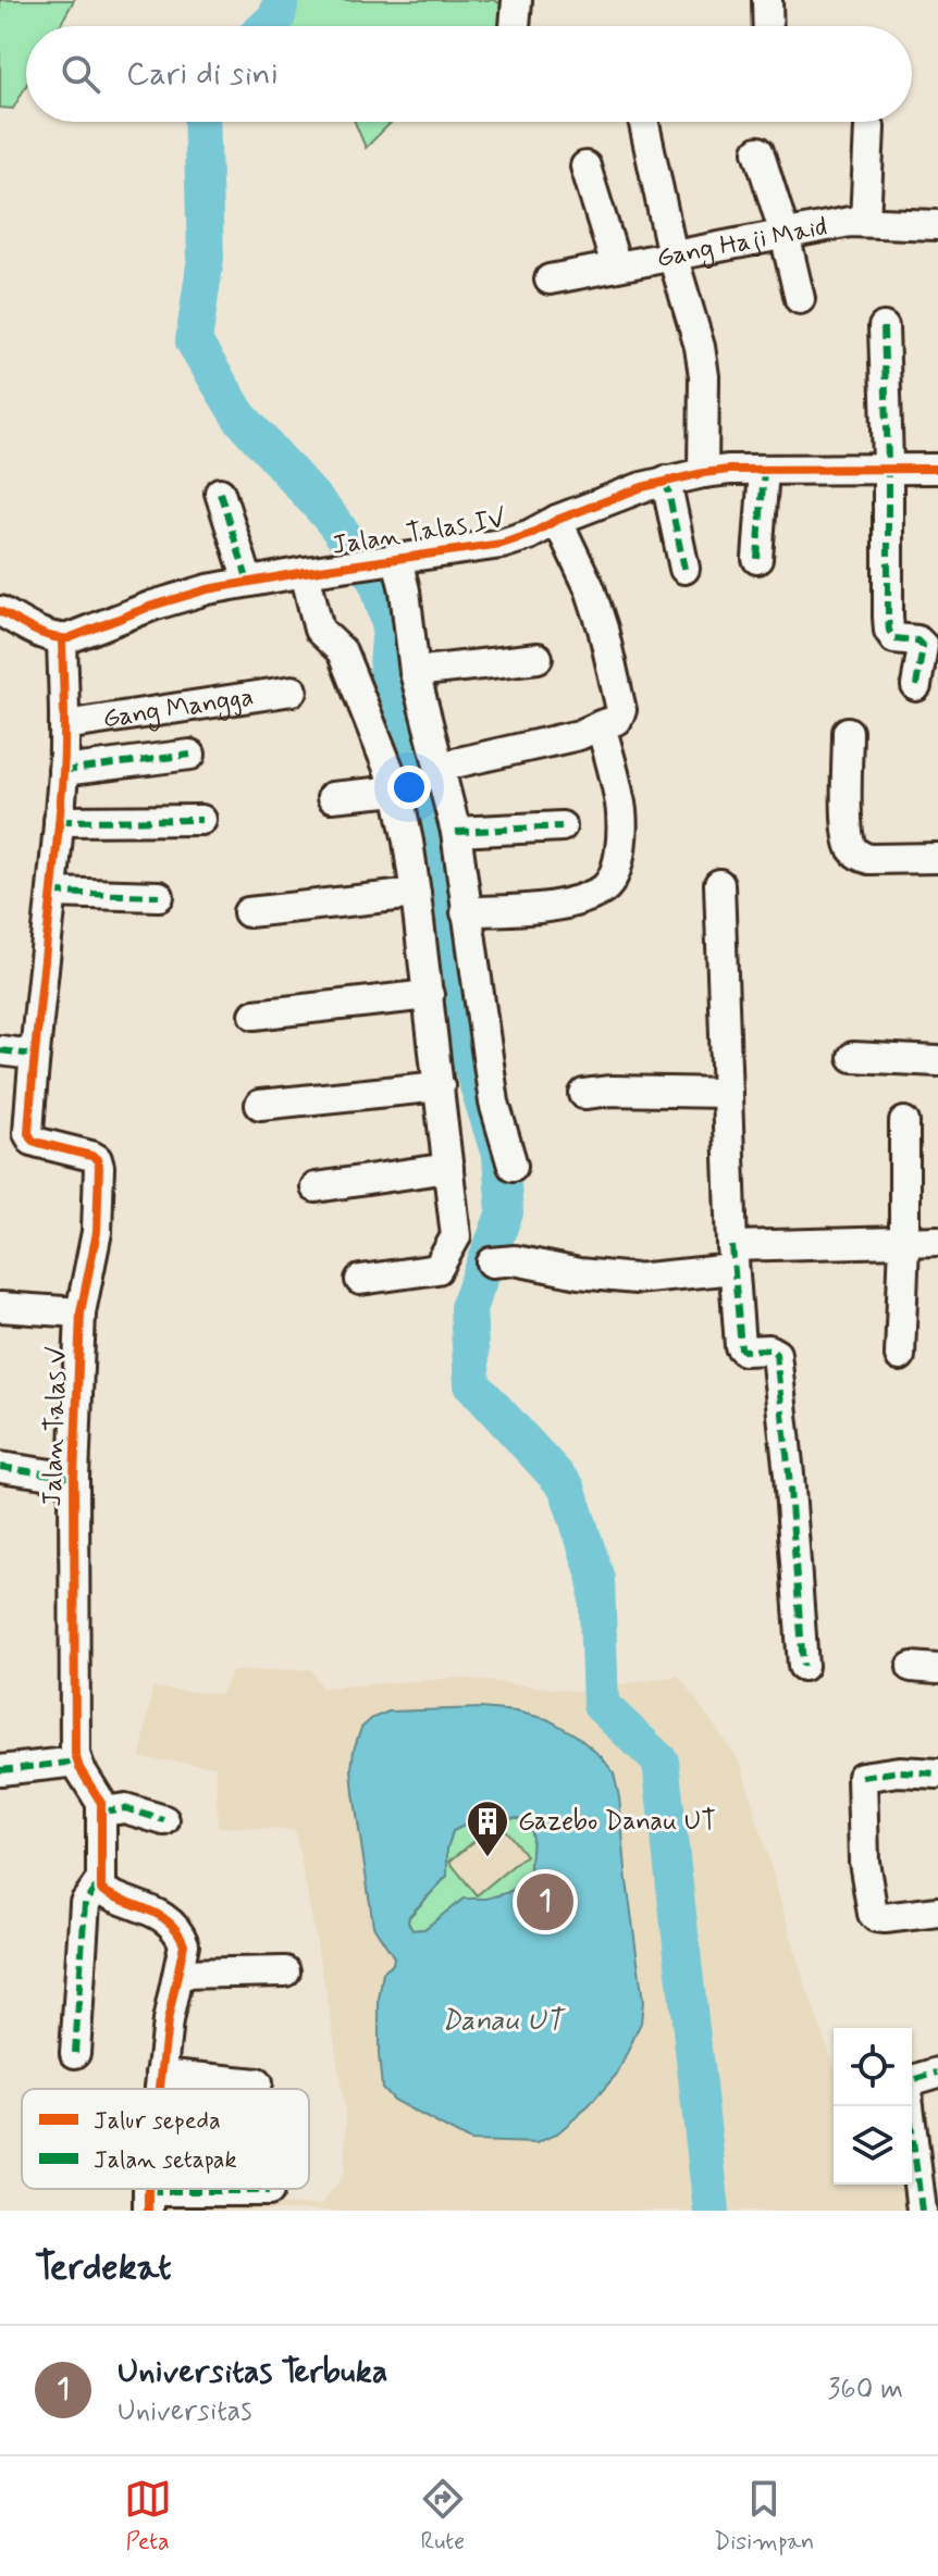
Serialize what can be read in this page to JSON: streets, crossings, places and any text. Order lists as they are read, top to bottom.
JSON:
{
  "streets": {
    "street": [
      "Gang Haji Maid",
      "Jalan Talas IV",
      "Gang Mangga",
      "Jalan Talas V"
    ]
  },
  "crossings": [
    ["Jalan Talas IV", "Jalan Talas V"],
    ["Gang Mangga", "Jalan Talas V"]
  ],
  "water": ["Danau UT"],
  "places": {
    "building": ["Gazebo Danau UT"]
  },
  "legend": ["Jalur sepeda", "Jalan setapak"],
  "page": {
    "search": "Cari di sini",
    "pins": "1",
    "heading": "Terdekat",
    "list": [
      {
        "mark": "1",
        "name": "Universitas Terbuka",
        "note": "Universitas",
        "value": "360 m"
      }
    ],
    "nav": ["Peta", "Rute", "Disimpan"]
  }
}
